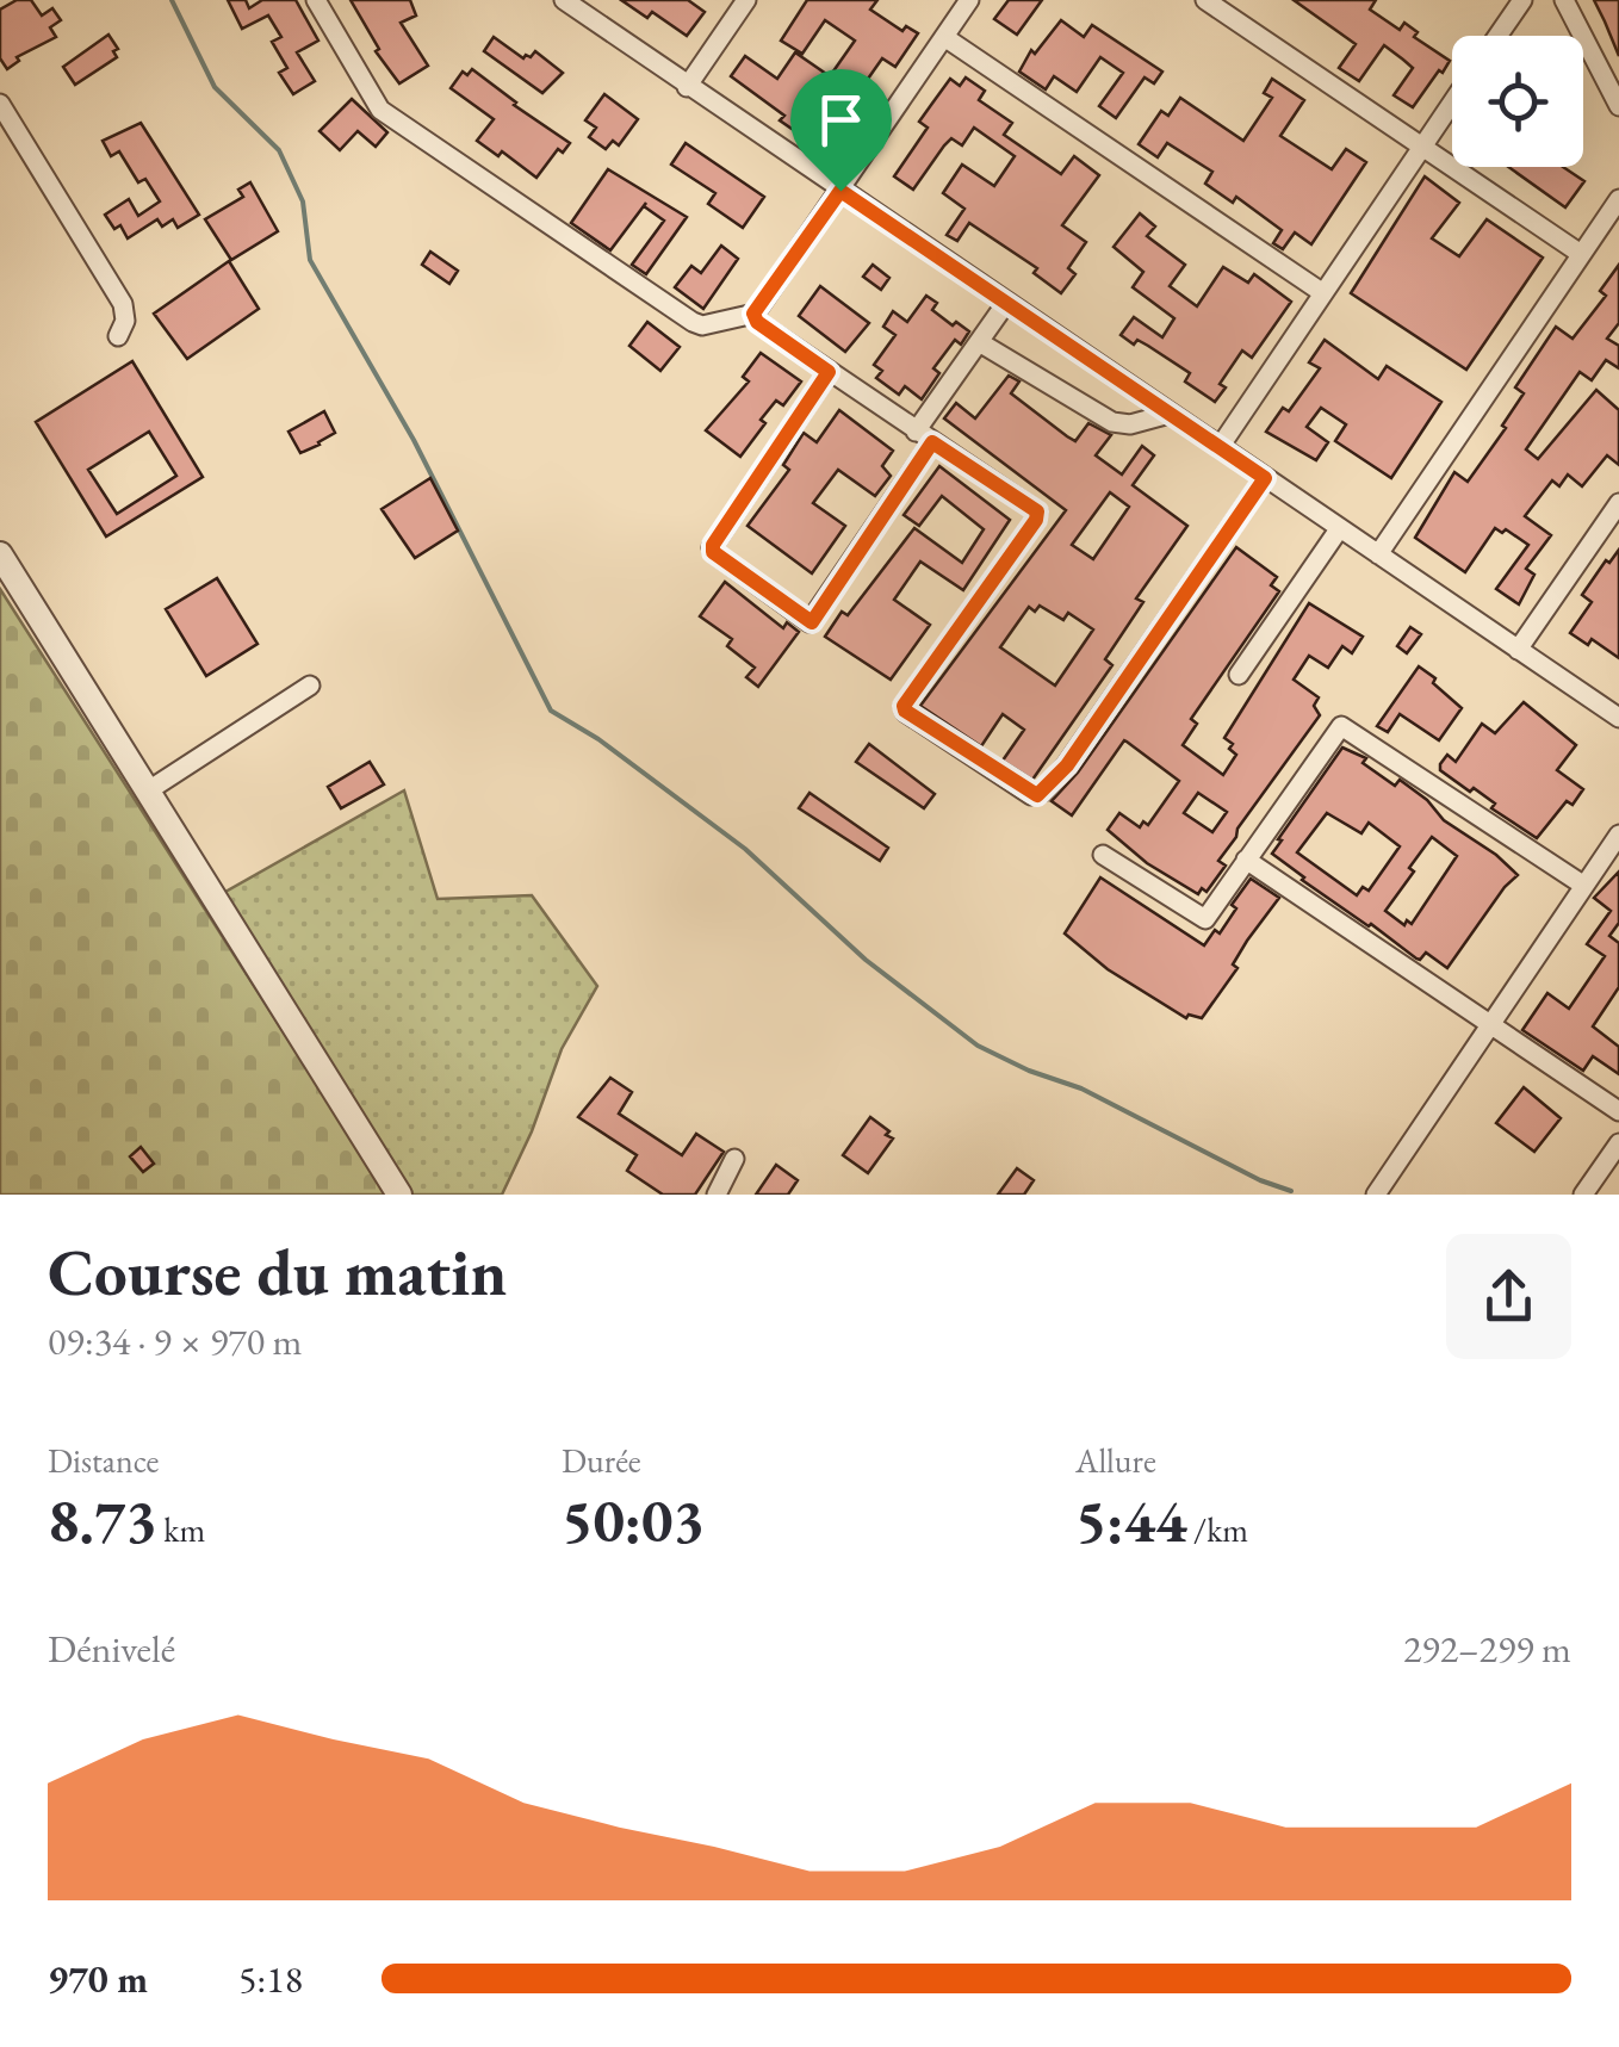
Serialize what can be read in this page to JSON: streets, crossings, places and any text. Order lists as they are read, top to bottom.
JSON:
{
  "page": {
    "heading": ["Course du matin", "09:34 · 9 × 970 m"],
    "stats": [
      ["Distance", "8.73 km"],
      ["Durée", "50:03"],
      ["Allure", "5:44 /km"]
    ],
    "chart": ["Dénivelé", "292–299 m"],
    "list": [
      {
        "name": "970 m",
        "note": "5:18"
      }
    ]
  }
}
